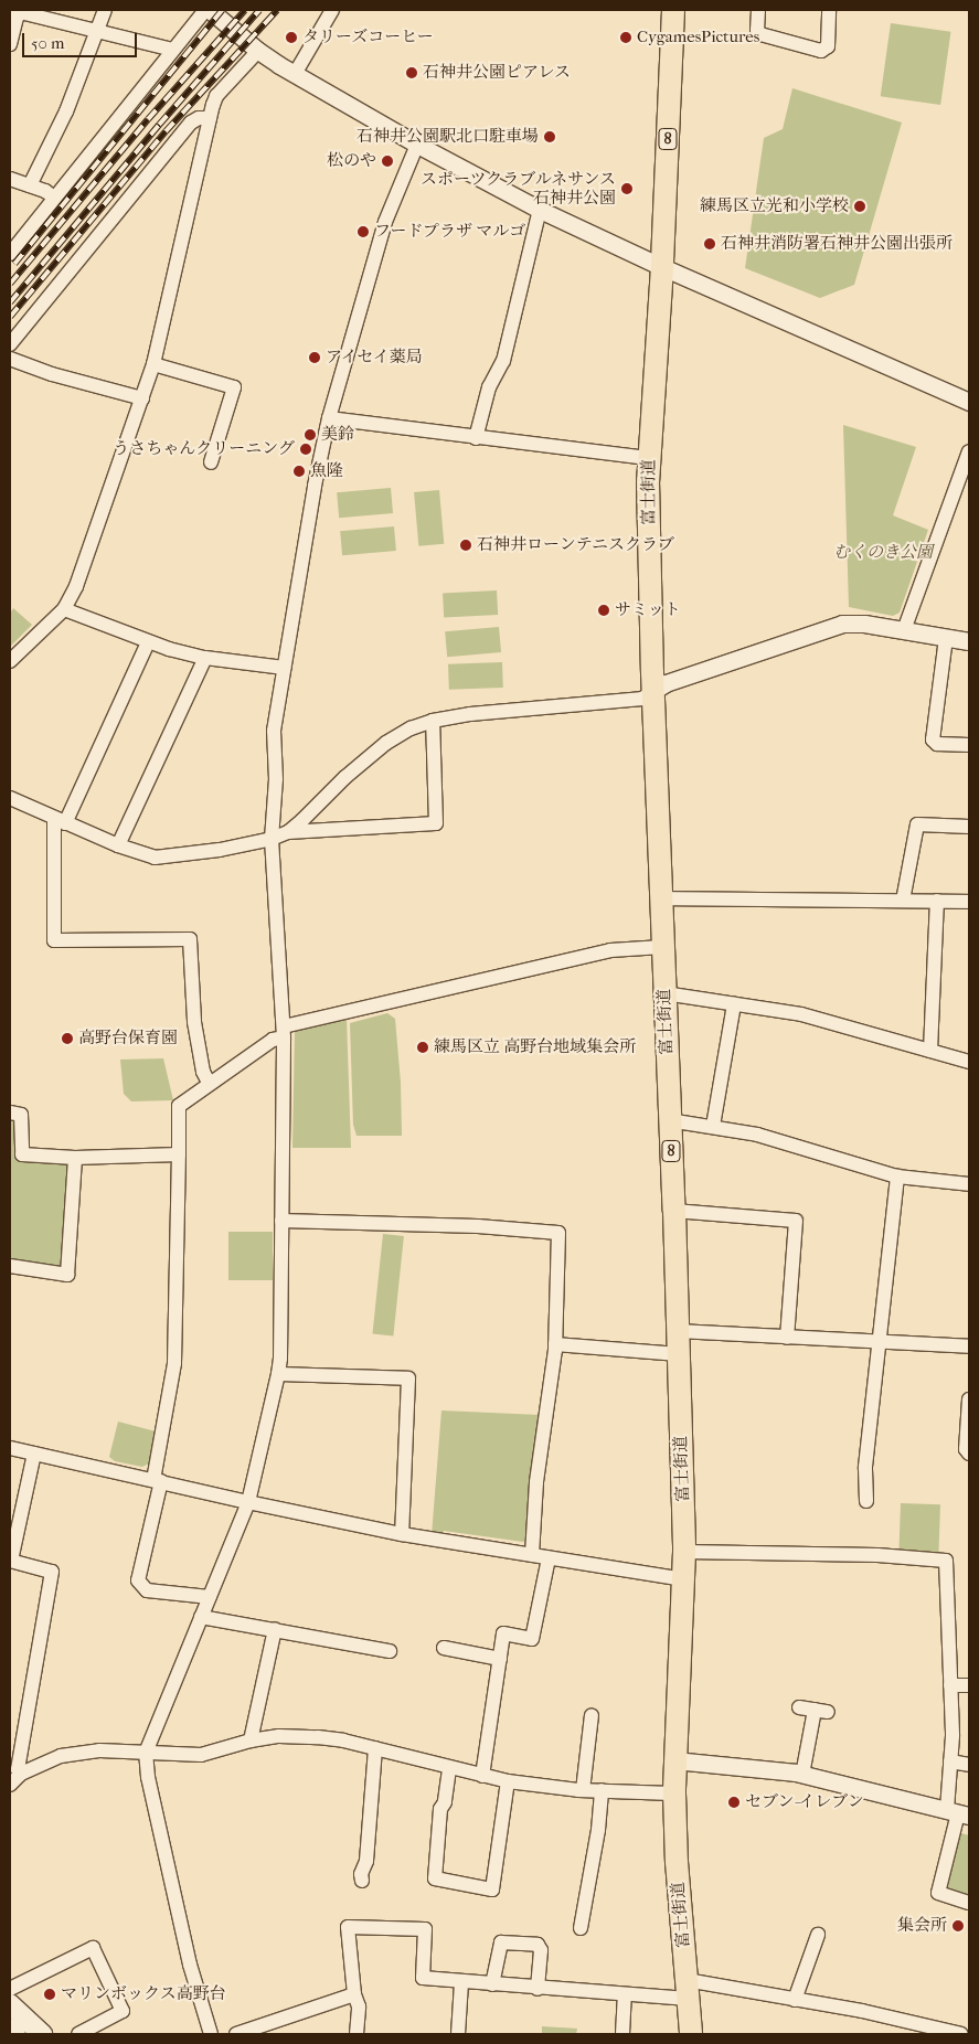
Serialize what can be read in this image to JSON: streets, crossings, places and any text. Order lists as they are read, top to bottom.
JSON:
{
  "streets": {
    "main road": ["8", "富士街道"]
  },
  "parks": ["むくのき公園"],
  "places": [
    "タリーズコーヒー",
    "CygamesPictures",
    "石神井公園ピアレス",
    "石神井公園駅北口駐車場",
    "松のや",
    "スポーツクラブルネサンス 石神井公園",
    "練馬区立光和小学校",
    "フードプラザ マルゴ",
    "石神井消防署石神井公園出張所",
    "アイセイ薬局",
    "美鈴",
    "うさちゃんクリーニング",
    "魚隆",
    "石神井ローンテニスクラブ",
    "サミット",
    "高野台保育園",
    "練馬区立 高野台地域集会所",
    "セブン-イレブン",
    "集会所",
    "マリンボックス高野台"
  ],
  "scale_bar": "50 m"
}
